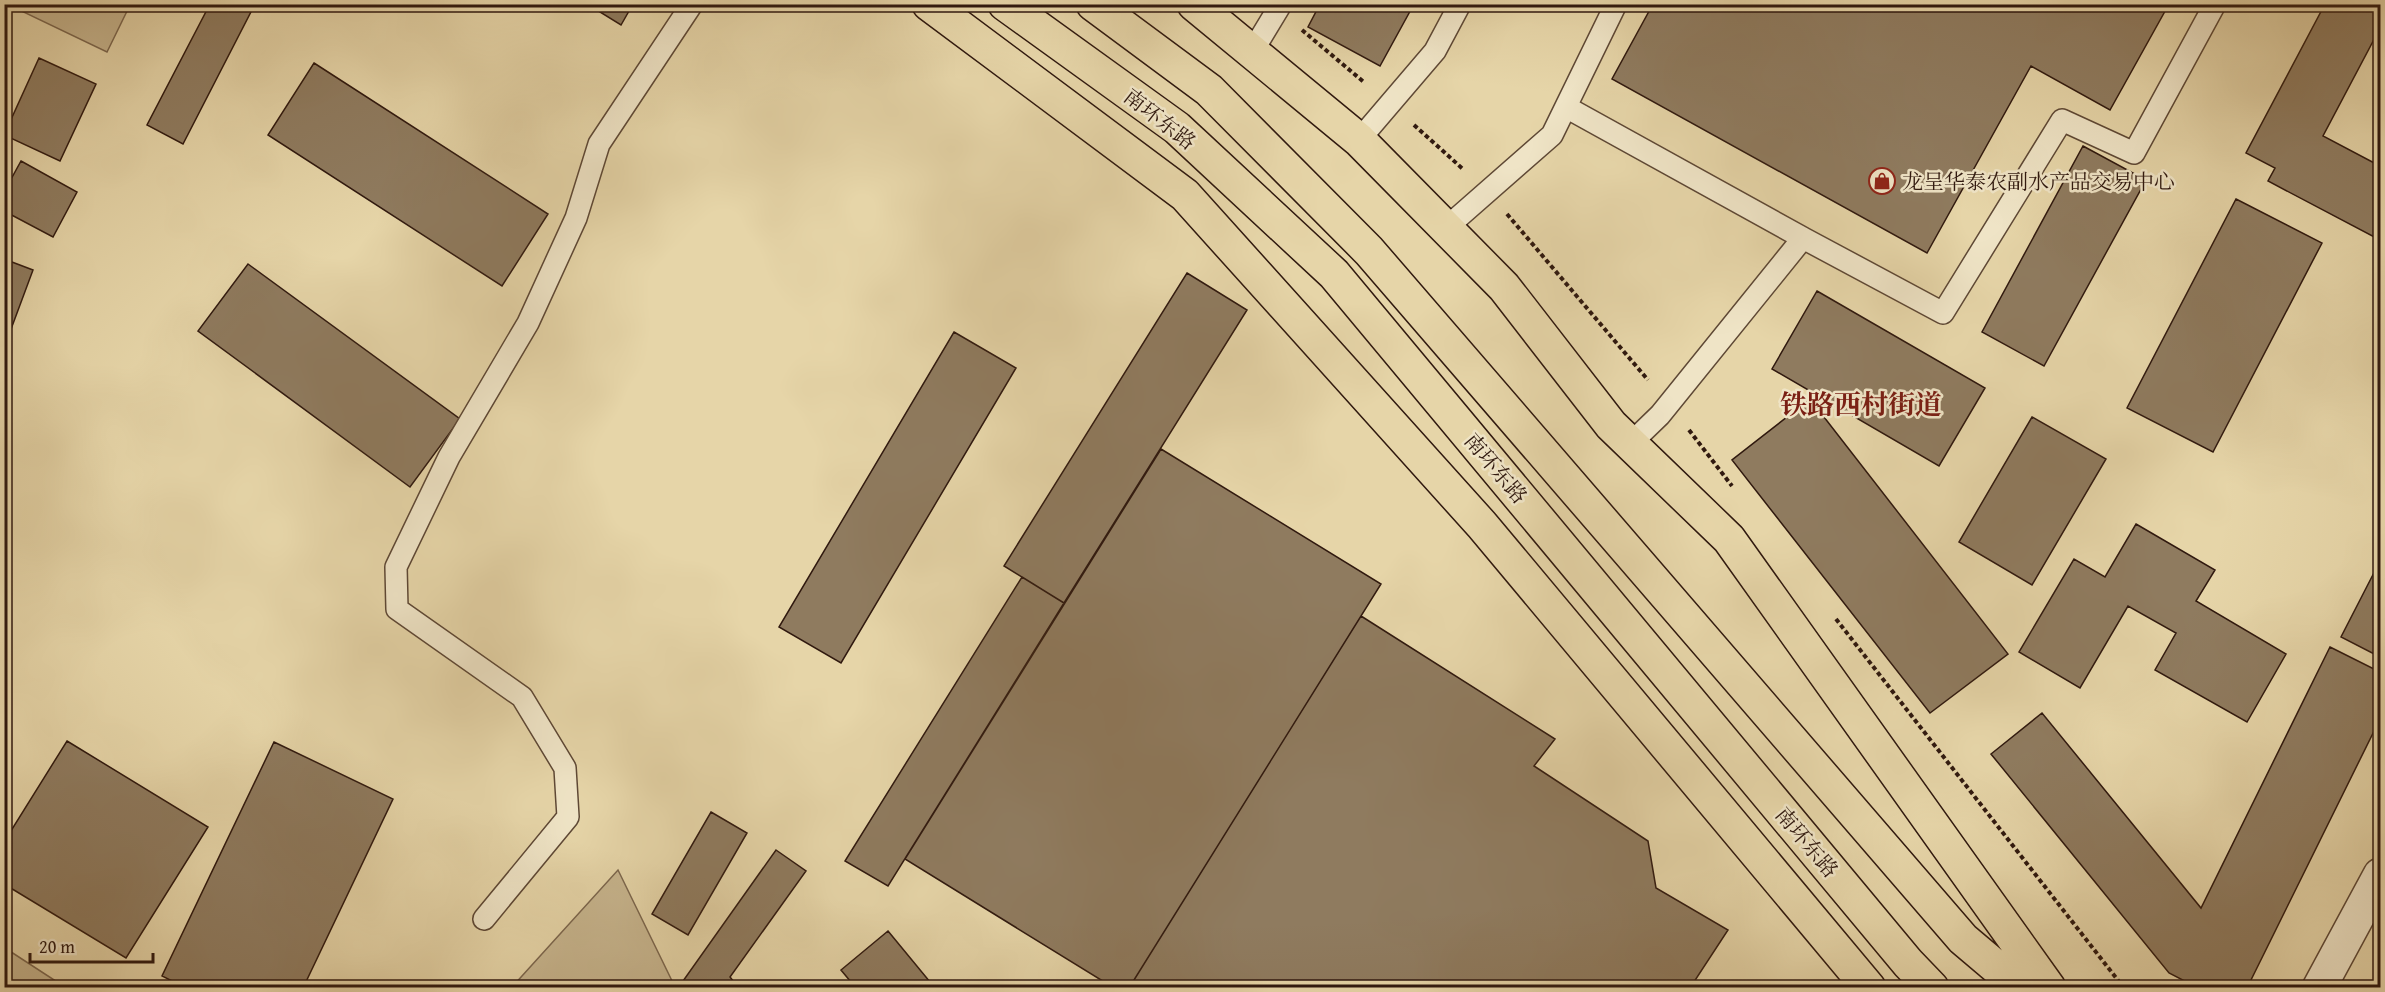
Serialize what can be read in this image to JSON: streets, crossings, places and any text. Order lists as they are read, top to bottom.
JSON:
{
  "streets": {
    "highway": ["南环东路"]
  },
  "districts": ["铁路西村街道"],
  "places": {
    "shop": ["龙呈华泰农副水产品交易中心"]
  },
  "scale_bar": "20 m"
}
